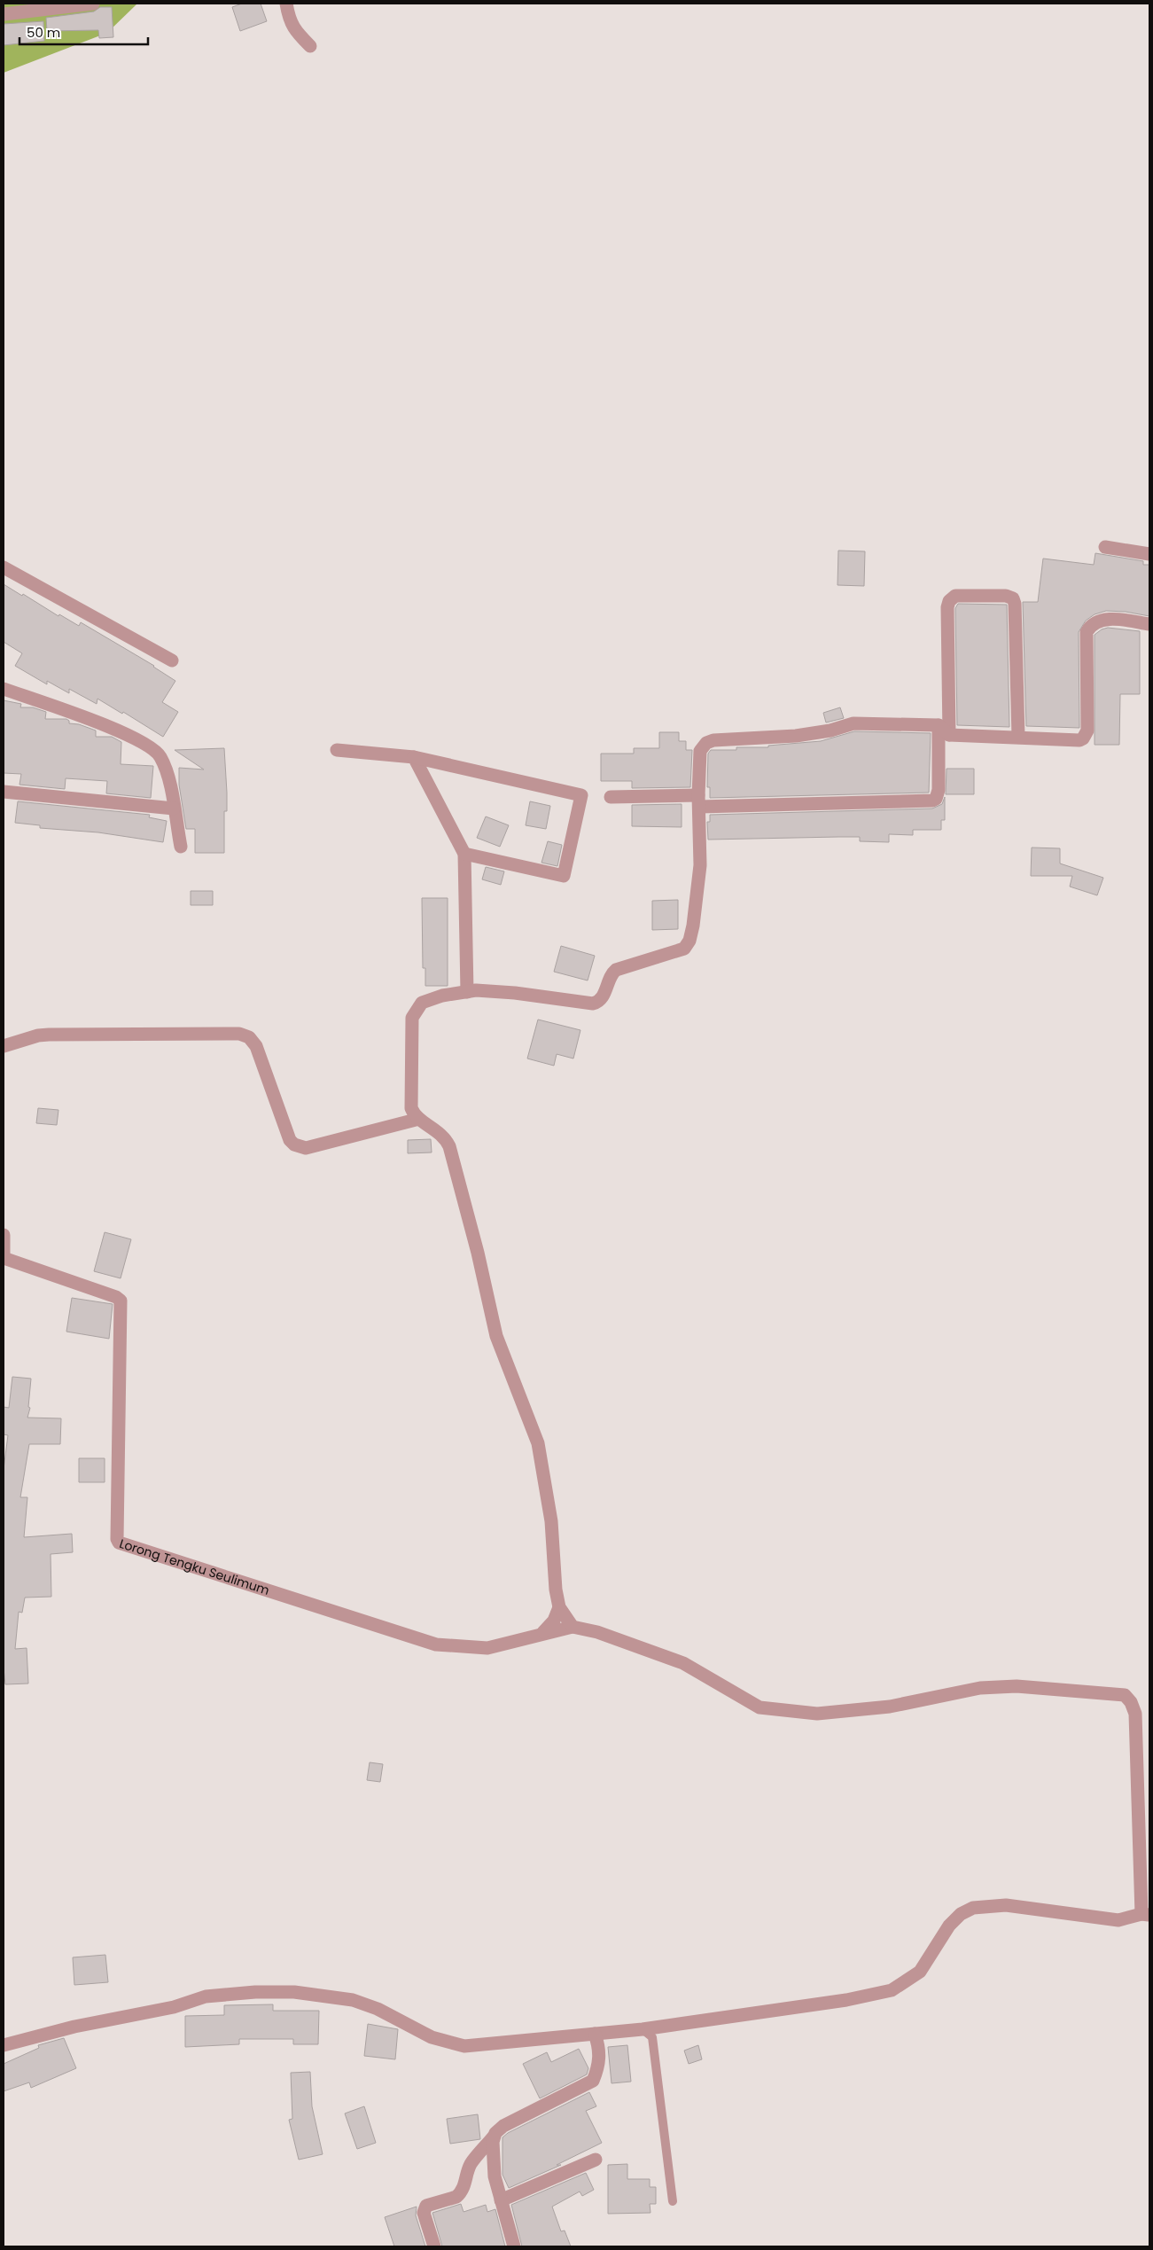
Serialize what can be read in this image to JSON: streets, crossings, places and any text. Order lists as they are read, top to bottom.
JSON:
{
  "streets": {
    "street": ["Lorong Tengku Seulimum"]
  },
  "scale_bar": "50 m"
}
